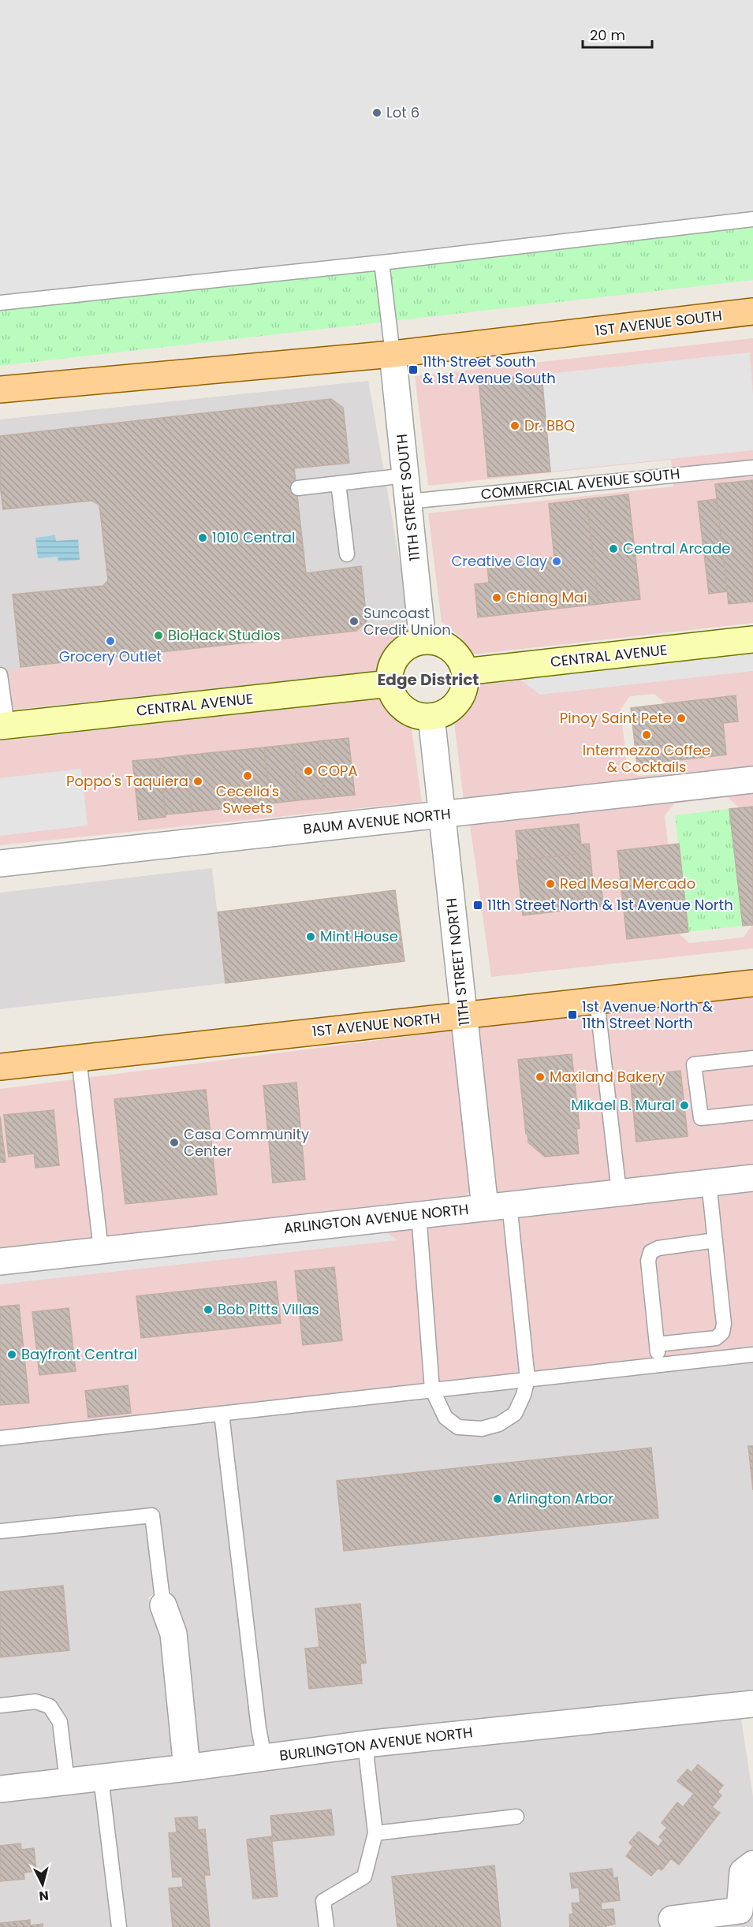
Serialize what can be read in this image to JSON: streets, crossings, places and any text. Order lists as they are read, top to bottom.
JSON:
{
  "streets": {
    "main road": ["1ST AVENUE SOUTH", "1ST AVENUE NORTH"],
    "street": [
      "11TH STREET SOUTH",
      "CENTRAL AVENUE",
      "BAUM AVENUE NORTH",
      "11TH STREET NORTH",
      "ARLINGTON AVENUE NORTH",
      "BURLINGTON AVENUE NORTH"
    ],
    "lane": ["COMMERCIAL AVENUE SOUTH"]
  },
  "crossings": [
    ["1ST AVENUE SOUTH", "11TH STREET SOUTH"],
    ["COMMERCIAL AVENUE SOUTH", "11TH STREET SOUTH"],
    ["11TH STREET SOUTH", "CENTRAL AVENUE"],
    ["11TH STREET SOUTH", "11TH STREET NORTH"],
    ["CENTRAL AVENUE", "11TH STREET NORTH"],
    ["BAUM AVENUE NORTH", "11TH STREET NORTH"],
    ["11TH STREET NORTH", "1ST AVENUE NORTH"],
    ["11TH STREET NORTH", "ARLINGTON AVENUE NORTH"]
  ],
  "districts": ["Edge District"],
  "places": {
    "other": [
      "Lot 6",
      "Dr. BBQ",
      "1010 Central",
      "Central Arcade",
      "Creative Clay",
      "Chiang Mai",
      "Suncoast Credit Union",
      "BioHack Studios",
      "Grocery Outlet",
      "Pinoy Saint Pete",
      "Intermezzo Coffee & Cocktails",
      "COPA",
      "Cecelia's Sweets",
      "Poppo's Taquiera",
      "Red Mesa Mercado",
      "Mint House",
      "Maxiland Bakery",
      "Mikael B. Mural",
      "Casa Community Center",
      "Bob Pitts Villas",
      "Bayfront Central",
      "Arlington Arbor"
    ],
    "transit": ["11th Street South & 1st Avenue South", "11th Street North & 1st Avenue North", "1st Avenue North & 11th Street North"]
  },
  "scale_bar": "20 m",
  "north": "bottom"
}
